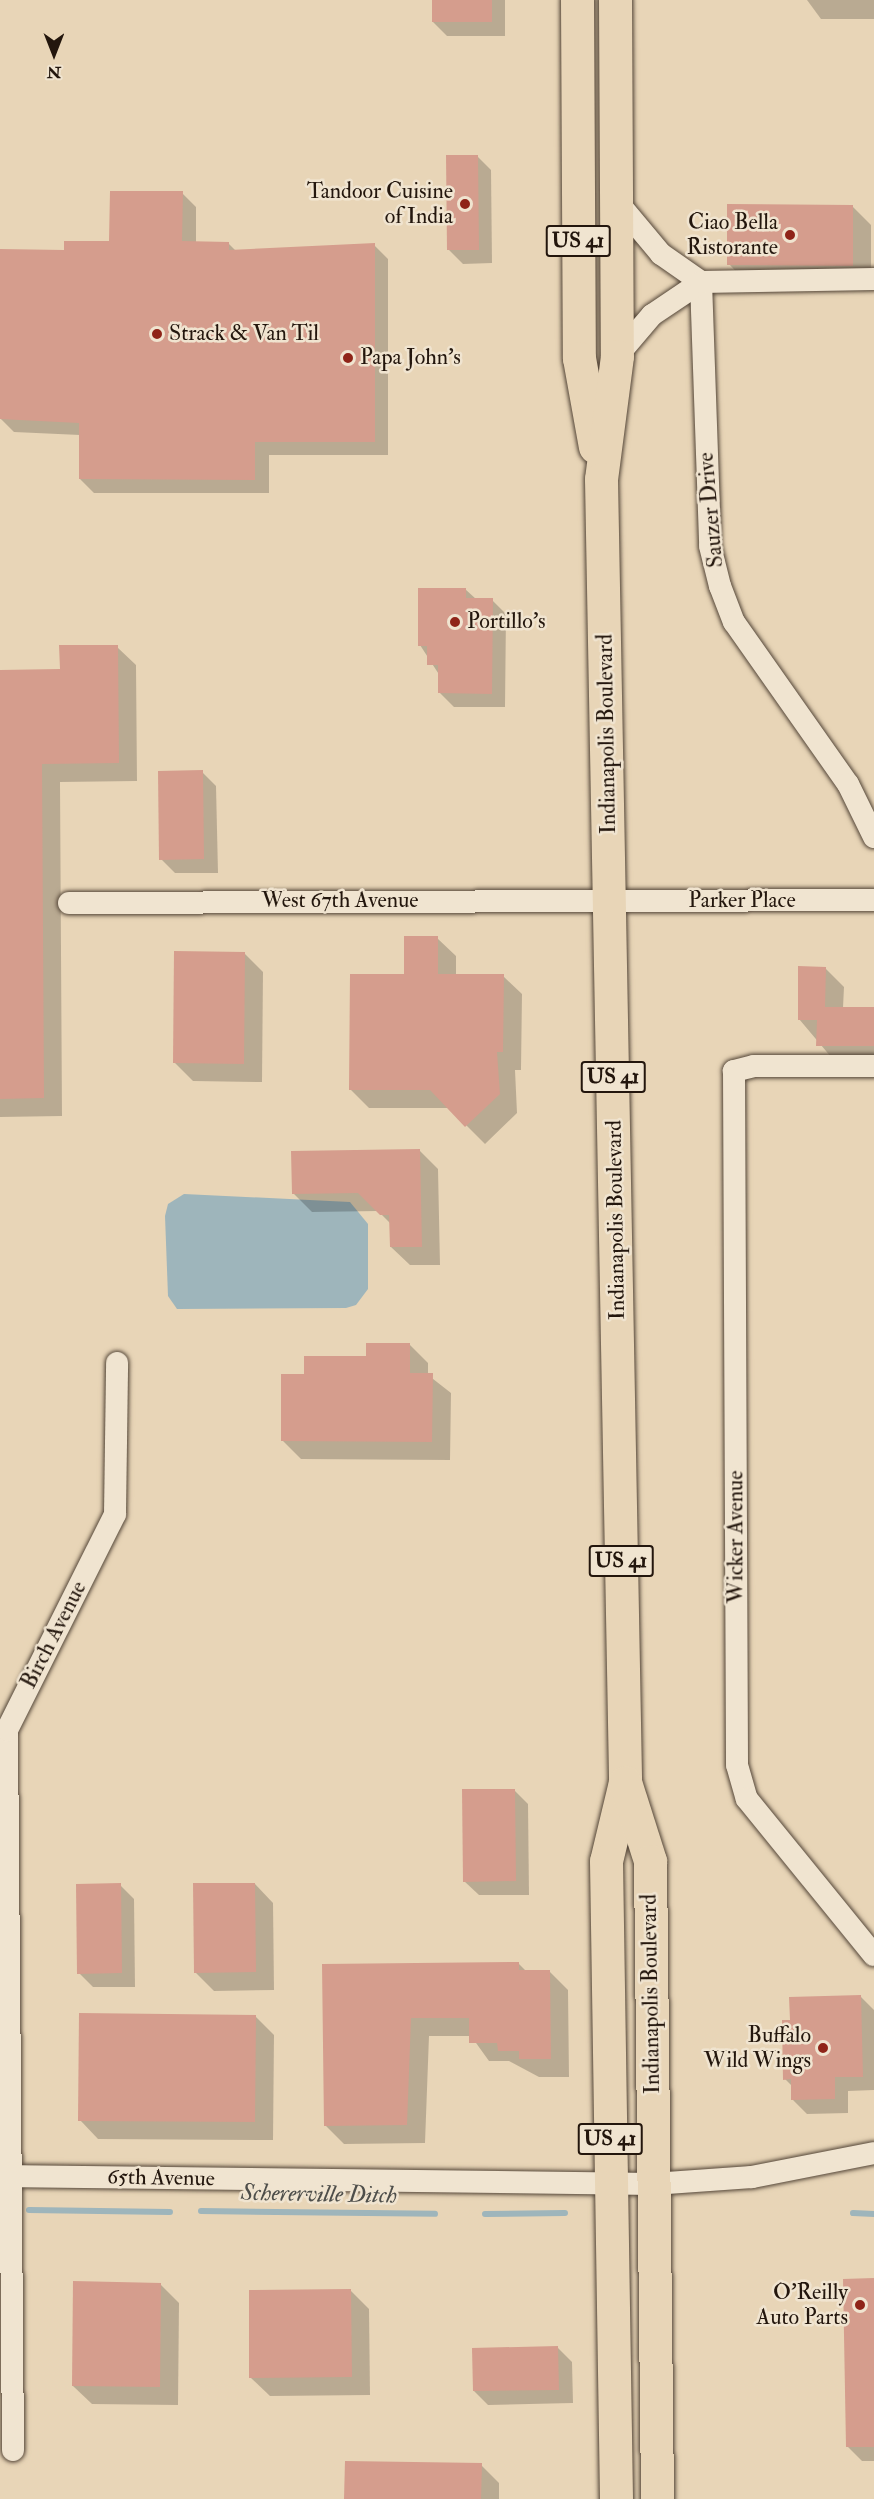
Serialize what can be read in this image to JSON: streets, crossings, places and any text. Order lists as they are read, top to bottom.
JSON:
{
  "streets": {
    "highway": ["US 41", "Indianapolis Boulevard"],
    "street": [
      "Sauzer Drive",
      "West 67th Avenue",
      "Parker Place",
      "Wicker Avenue",
      "Birch Avenue",
      "65th Avenue"
    ]
  },
  "crossings": [
    ["Indianapolis Boulevard", "West 67th Avenue"],
    ["Indianapolis Boulevard", "Parker Place"],
    ["Indianapolis Boulevard", "65th Avenue"],
    ["West 67th Avenue", "Parker Place"],
    ["Birch Avenue", "65th Avenue"]
  ],
  "water": ["Schererville Ditch"],
  "places": [
    "Tandoor Cuisine of India",
    "Ciao Bella Ristorante",
    "Strack & Van Til",
    "Papa John's",
    "Portillo's",
    "Buffalo Wild Wings",
    "O'Reilly Auto Parts"
  ],
  "north": "bottom"
}
